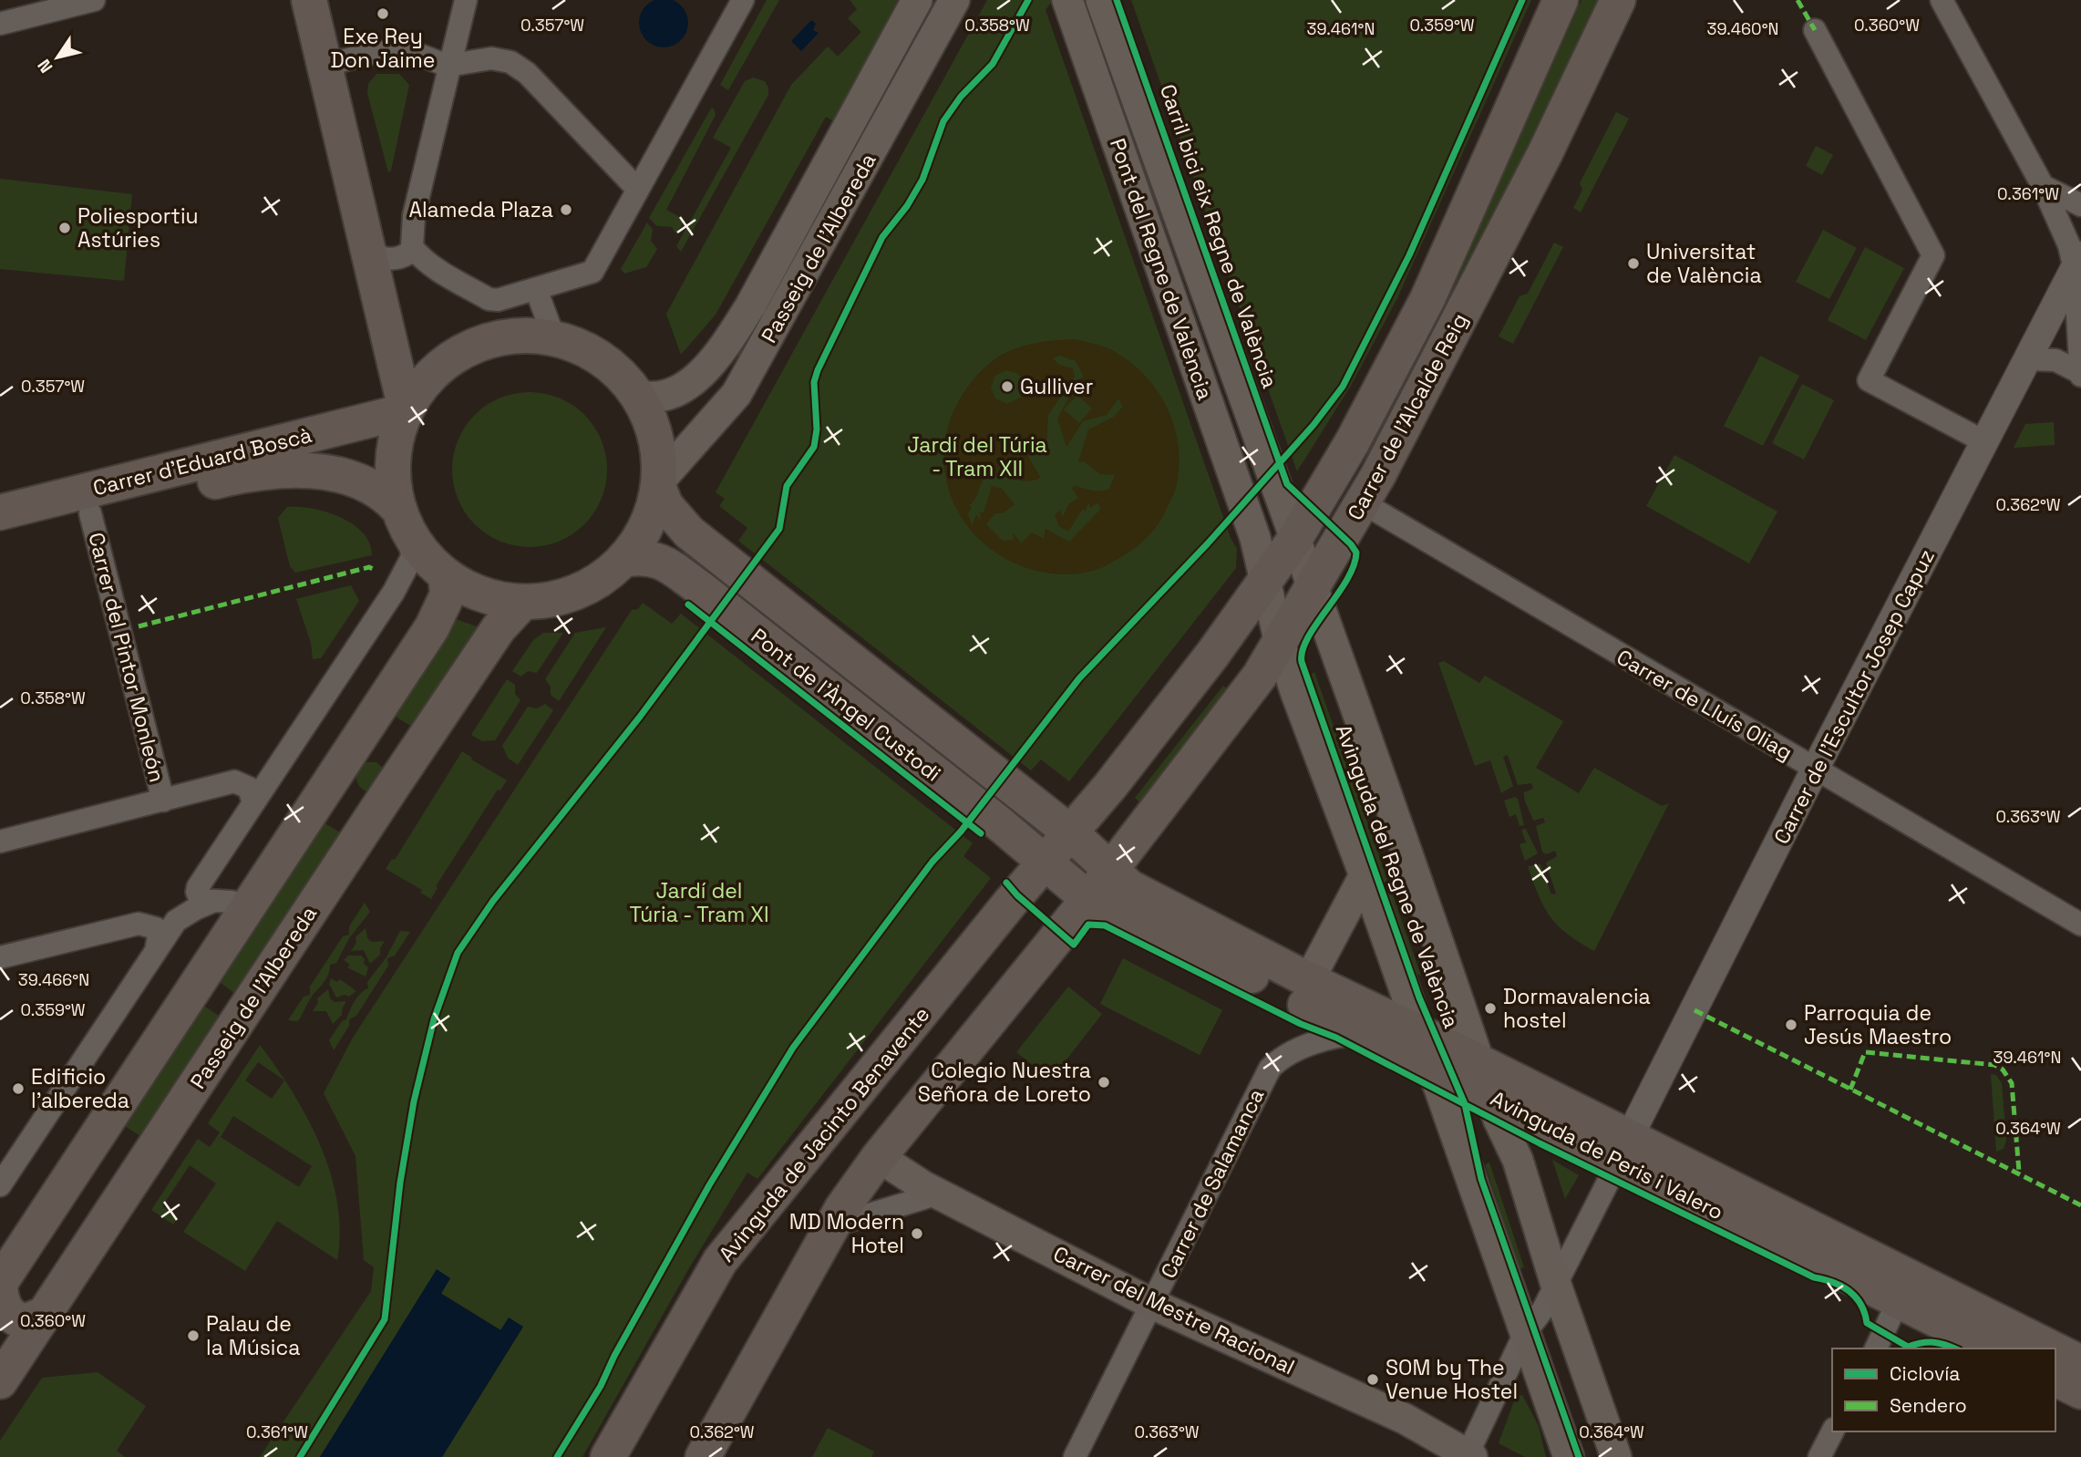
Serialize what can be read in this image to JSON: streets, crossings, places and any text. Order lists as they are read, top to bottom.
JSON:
{
  "streets": {
    "main road": [
      "Passeig de l'Albereda",
      "Pont del Regne de València",
      "Carrer de l'Alcalde Reig",
      "Carrer d'Eduard Boscà",
      "Pont de l'Àngel Custodi",
      "Avinguda del Regne de València",
      "Avinguda de Jacinto Benavente",
      "Avinguda de Peris i Valero",
      "Carrer del Mestre Racional"
    ],
    "street": [
      "Carrer del Pintor Monleón",
      "Carrer de l'Escultor Josep Capuz",
      "Carrer de Lluís Oliag",
      "Carrer de Salamanca"
    ],
    "cycle path": ["Carril bici eix Regne de València"]
  },
  "crossings": [
    ["Passeig de l'Albereda", "Carrer d'Eduard Boscà"],
    ["Passeig de l'Albereda", "Pont de l'Àngel Custodi"],
    ["Pont del Regne de València", "Carrer de l'Alcalde Reig"],
    ["Pont del Regne de València", "Avinguda del Regne de València"],
    ["Carrer de l'Alcalde Reig", "Pont de l'Àngel Custodi"],
    ["Carrer de l'Alcalde Reig", "Carrer de Lluís Oliag"],
    ["Carrer de l'Alcalde Reig", "Avinguda del Regne de València"],
    ["Carrer de l'Alcalde Reig", "Avinguda de Jacinto Benavente"],
    ["Carrer de l'Alcalde Reig", "Avinguda de Peris i Valero"],
    ["Carrer d'Eduard Boscà", "Carrer del Pintor Monleón"],
    ["Carrer d'Eduard Boscà", "Pont de l'Àngel Custodi"],
    ["Carrer de l'Escultor Josep Capuz", "Carrer de Lluís Oliag"],
    ["Carrer de l'Escultor Josep Capuz", "Avinguda de Peris i Valero"],
    ["Pont de l'Àngel Custodi", "Avinguda de Jacinto Benavente"],
    ["Pont de l'Àngel Custodi", "Avinguda de Peris i Valero"],
    ["Avinguda del Regne de València", "Avinguda de Peris i Valero"],
    ["Avinguda de Jacinto Benavente", "Avinguda de Peris i Valero"],
    ["Avinguda de Peris i Valero", "Carrer de Salamanca"],
    ["Carrer de Salamanca", "Carrer del Mestre Racional"]
  ],
  "parks": ["Jardí del Túria - Tram XII", "Jardí del Túria - Tram XI"],
  "places": [
    "Exe Rey Don Jaime",
    "Alameda Plaza",
    "Poliesportiu Astúries",
    "Universitat de València",
    "Gulliver",
    "Dormavalencia hostel",
    "Parroquia de Jesús Maestro",
    "Colegio Nuestra Señora de Loreto",
    "Edificio l'albereda",
    "MD Modern Hotel",
    "Palau de la Música",
    "SOM by The Venue Hostel"
  ],
  "legend": ["Ciclovía", "Sendero"],
  "north": "bottom left",
  "coordinates": [
    "0.357°W",
    "0.358°W",
    "0.359°W",
    "0.360°W",
    "39.461°N",
    "39.460°N",
    "0.361°W",
    "0.362°W",
    "0.363°W",
    "39.466°N",
    "0.364°W"
  ]
}
